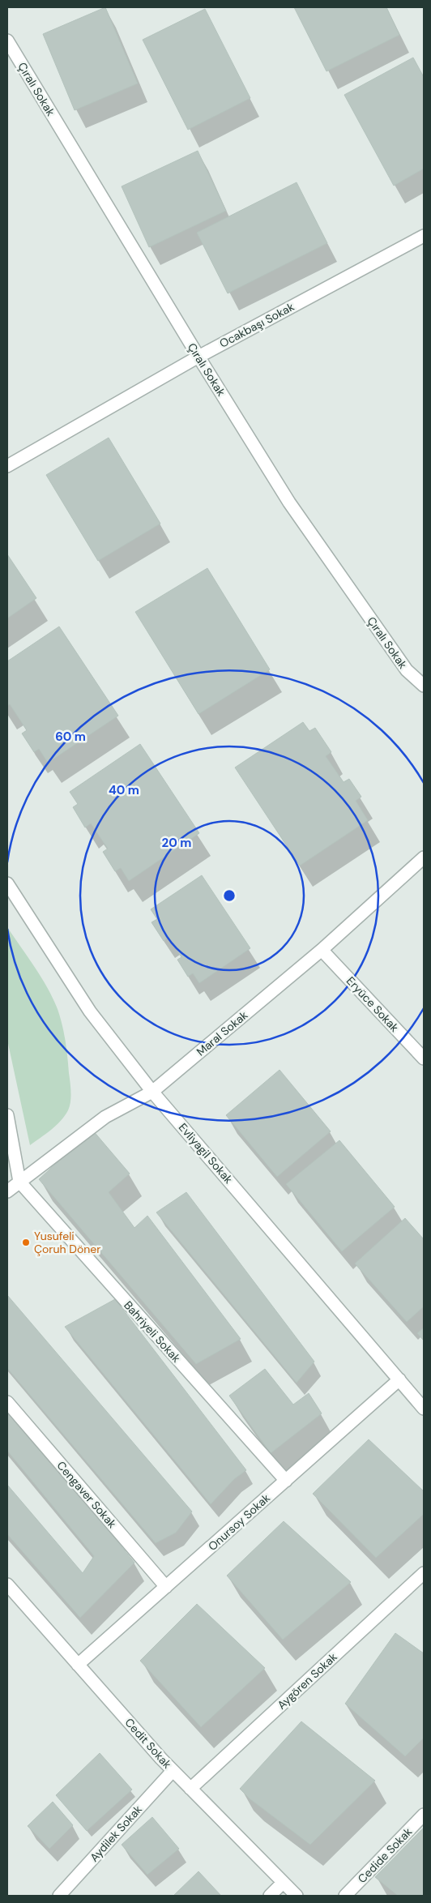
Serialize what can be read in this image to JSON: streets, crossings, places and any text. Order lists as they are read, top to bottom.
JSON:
{
  "streets": {
    "street": [
      "Çıralı Sokak",
      "Ocakbaşı Sokak",
      "Eryüce Sokak",
      "Maral Sokak",
      "Evliyagil Sokak",
      "Bahriyeli Sokak",
      "Cengaver Sokak",
      "Onursoy Sokak",
      "Aygören Sokak",
      "Cedit Sokak",
      "Aydilek Sokak",
      "Cedide Sokak"
    ]
  },
  "crossings": [
    ["Çıralı Sokak", "Ocakbaşı Sokak"],
    ["Eryüce Sokak", "Maral Sokak"],
    ["Maral Sokak", "Evliyagil Sokak"],
    ["Maral Sokak", "Bahriyeli Sokak"],
    ["Evliyagil Sokak", "Onursoy Sokak"],
    ["Bahriyeli Sokak", "Onursoy Sokak"],
    ["Cengaver Sokak", "Onursoy Sokak"],
    ["Onursoy Sokak", "Cedit Sokak"],
    ["Aygören Sokak", "Cedit Sokak"],
    ["Cedit Sokak", "Aydilek Sokak"]
  ],
  "places": ["Yusufeli Çoruh Döner"],
  "rings": ["60 m", "40 m", "20 m"]
}
